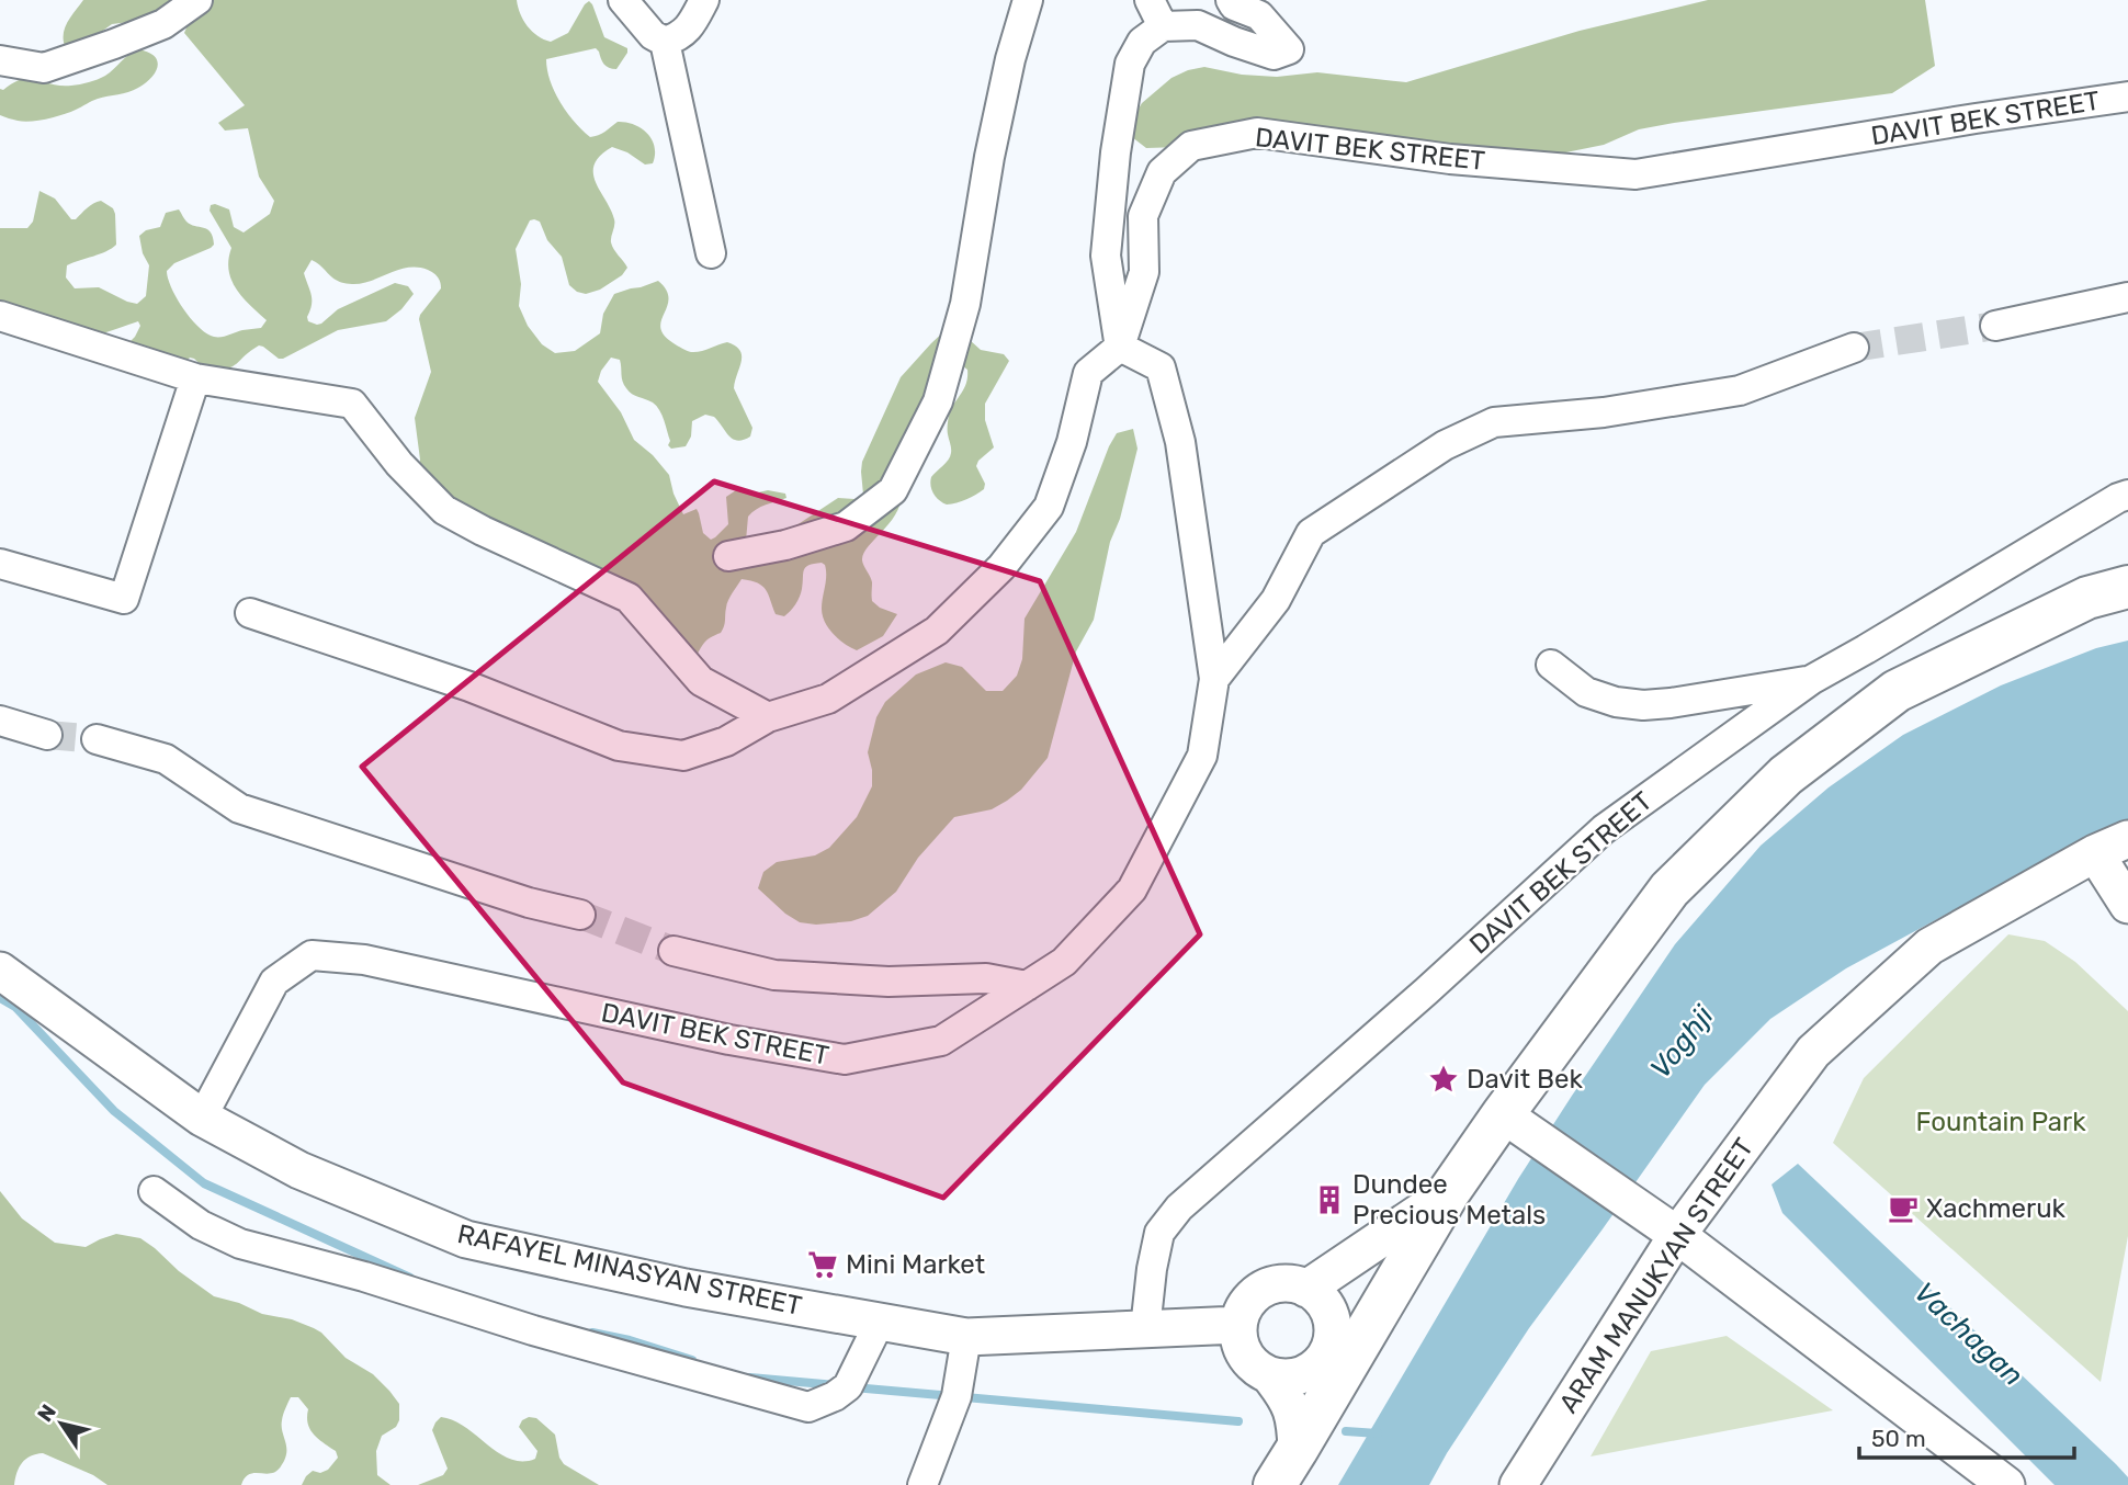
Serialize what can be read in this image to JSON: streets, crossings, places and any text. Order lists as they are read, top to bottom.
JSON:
{
  "streets": {
    "street": ["DAVIT BEK STREET", "RAFAYEL MINASYAN STREET", "ARAM MANUKYAN STREET"]
  },
  "crossings": [
    ["DAVIT BEK STREET", "RAFAYEL MINASYAN STREET"]
  ],
  "water": ["Voghji", "Vachagan"],
  "parks": ["Fountain Park"],
  "places": {
    "place": ["Davit Bek"],
    "building": ["Dundee Precious Metals"],
    "cafe": ["Xachmeruk"],
    "supermarket": ["Mini Market"]
  },
  "scale_bar": "50 m",
  "north": "top left"
}
